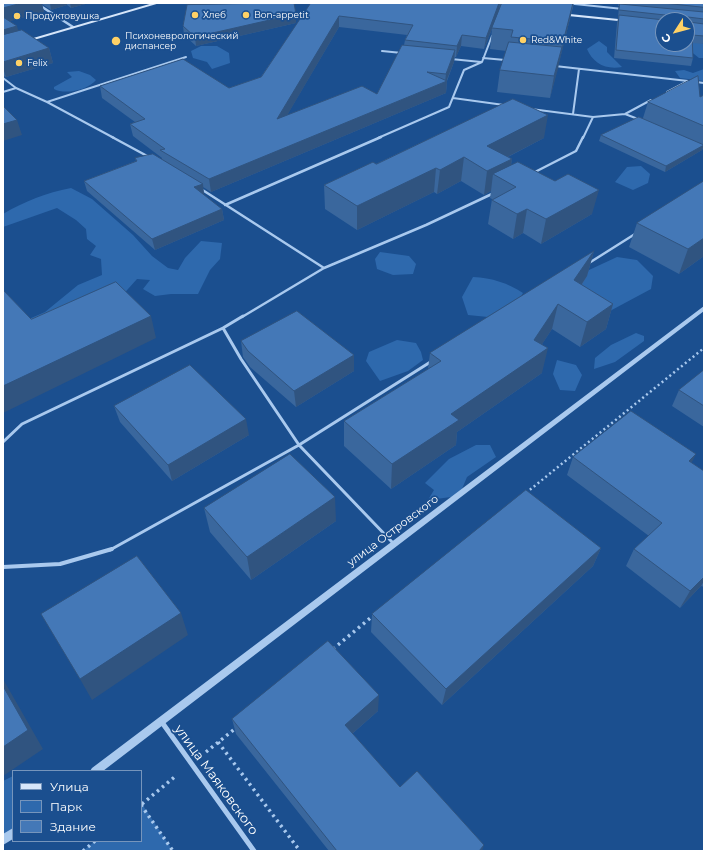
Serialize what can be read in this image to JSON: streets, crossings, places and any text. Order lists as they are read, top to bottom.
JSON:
{
  "streets": {
    "street": ["улица Островского", "улица Маяковского"]
  },
  "crossings": [
    ["улица Островского", "улица Маяковского"]
  ],
  "places": [
    "Хлеб",
    "Bon-appetit",
    "Продуктовушка",
    "Red&White",
    "Психоневрологический диспансер",
    "Felix"
  ],
  "legend": ["Улица", "Парк", "Здание"],
  "north": "bottom left"
}
